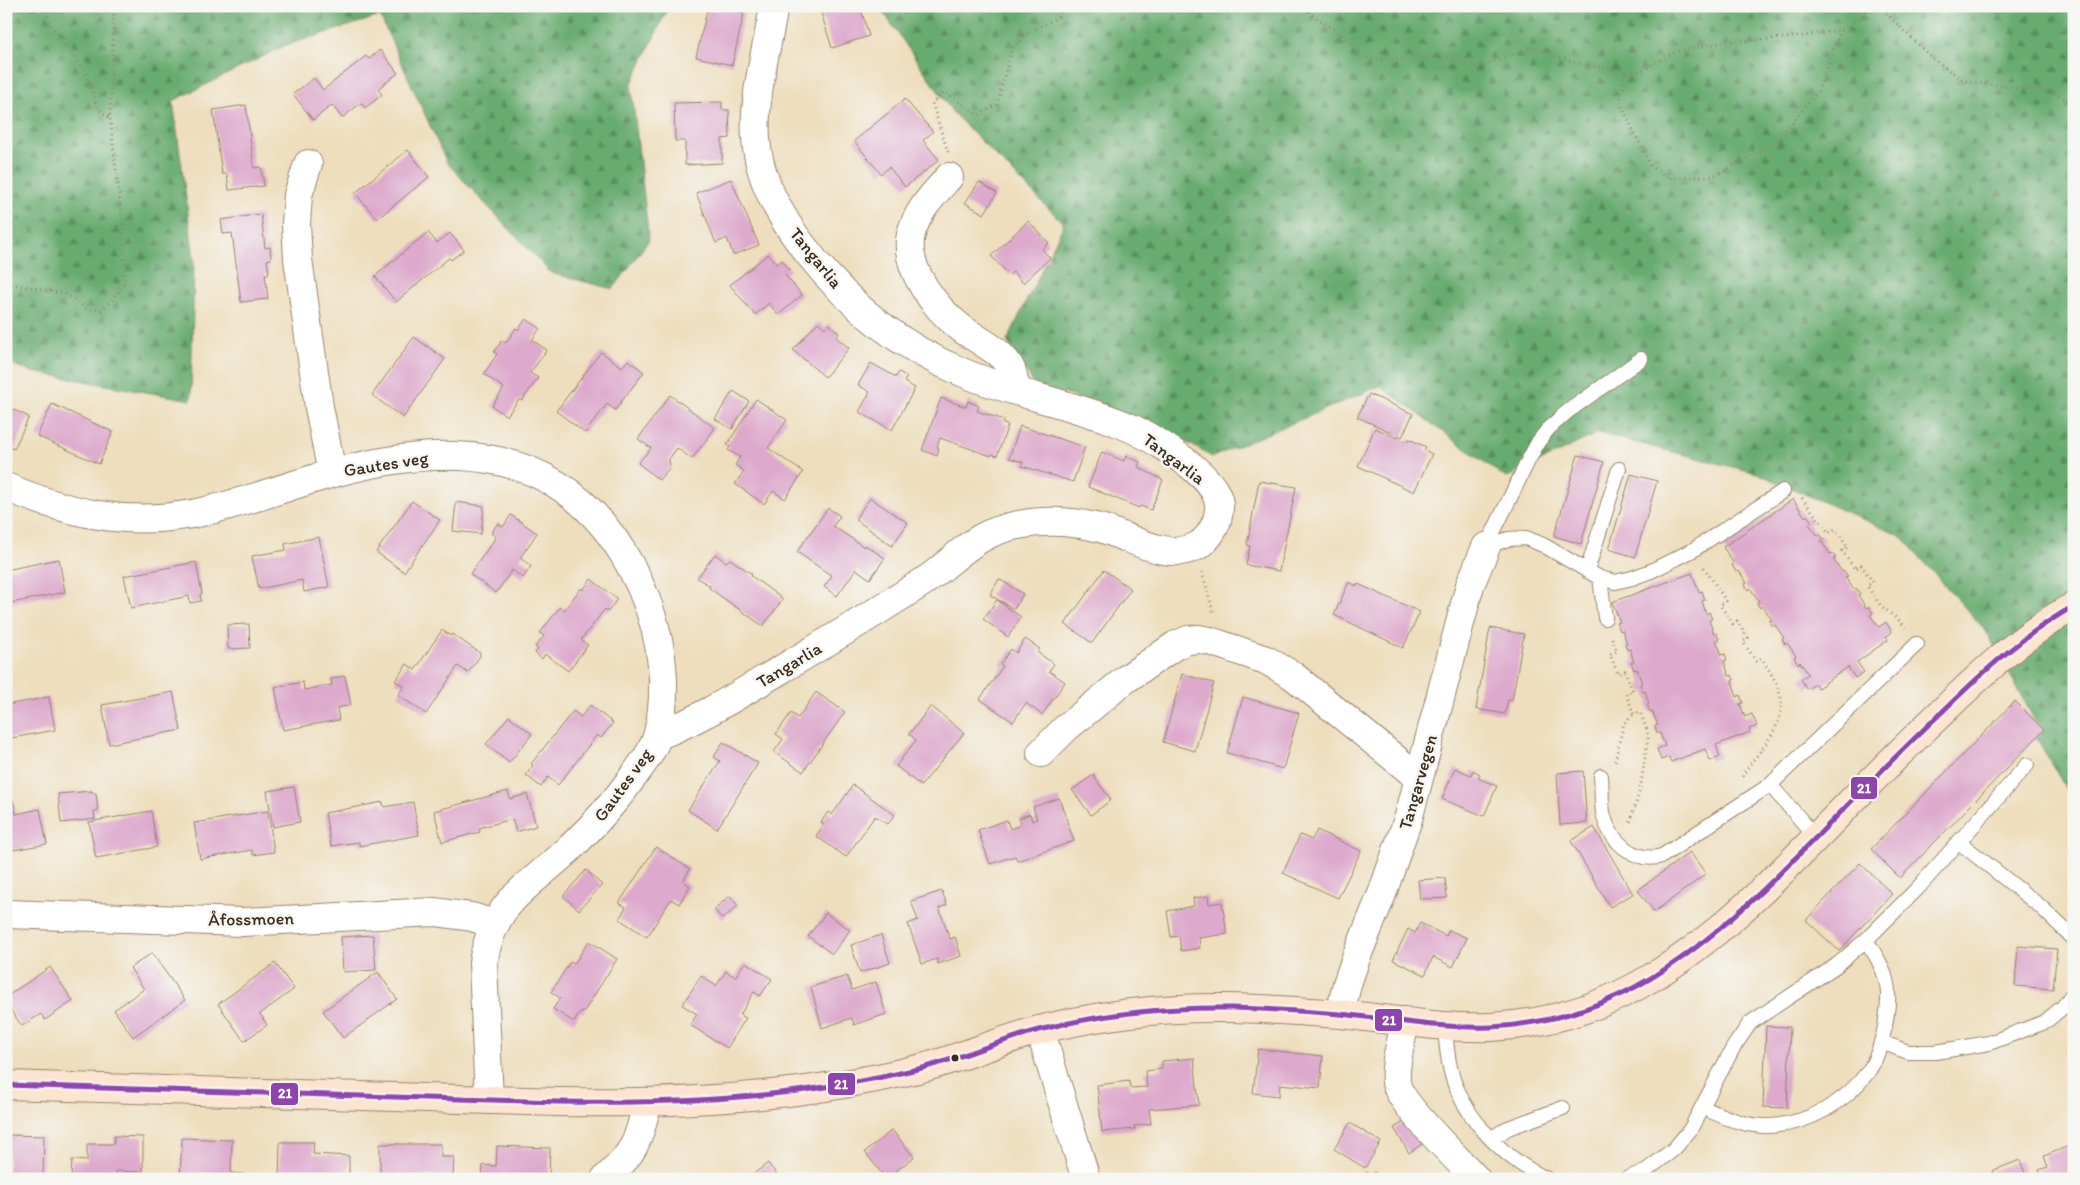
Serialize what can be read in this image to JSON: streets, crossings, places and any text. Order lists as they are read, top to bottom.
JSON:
{
  "streets": {
    "street": [
      "Tangarlia",
      "Gautes veg",
      "Tangarvegen",
      "Åfossmoen"
    ]
  },
  "crossings": [
    ["Tangarlia", "Gautes veg"],
    ["Gautes veg", "Åfossmoen"]
  ],
  "lines": ["transit line 21"]
}
